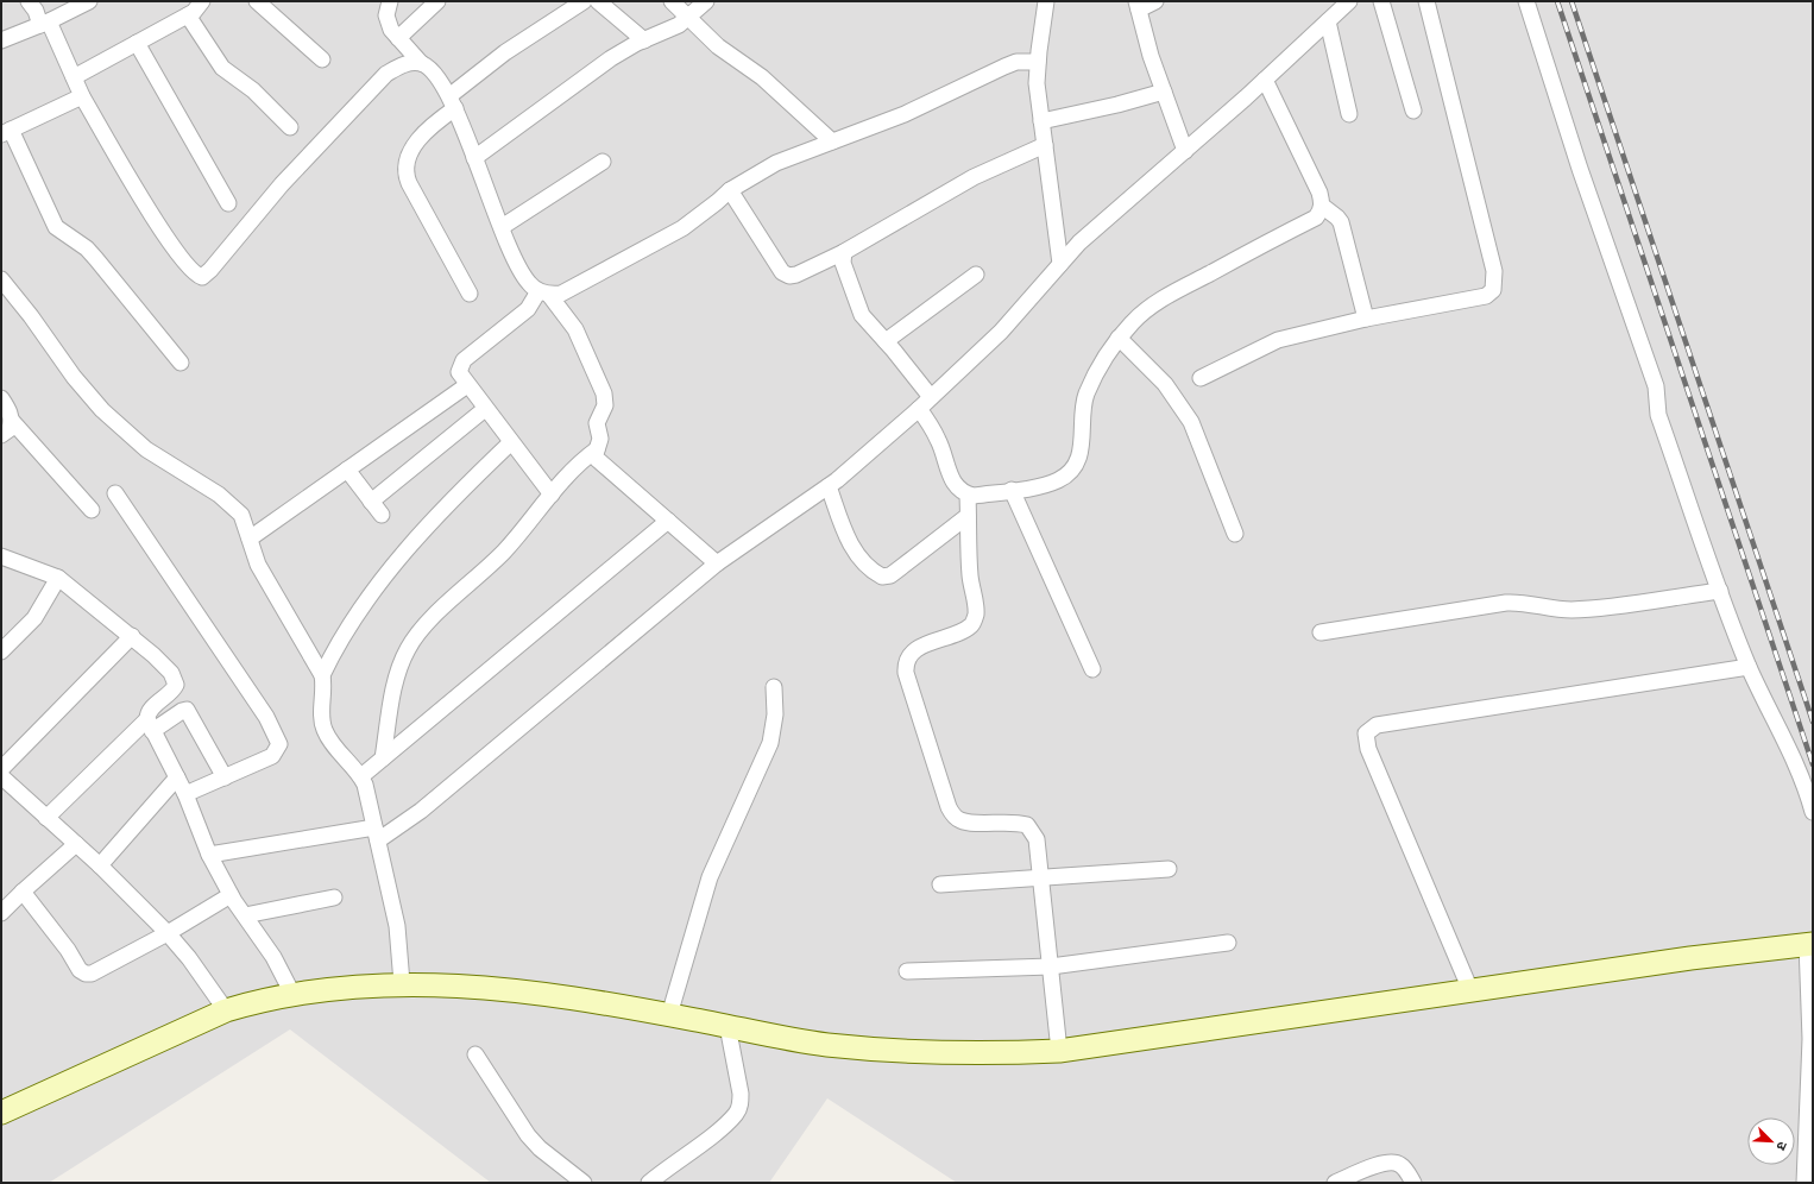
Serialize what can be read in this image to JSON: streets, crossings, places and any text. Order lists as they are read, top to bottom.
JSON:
{
  "north": "bottom right"
}
